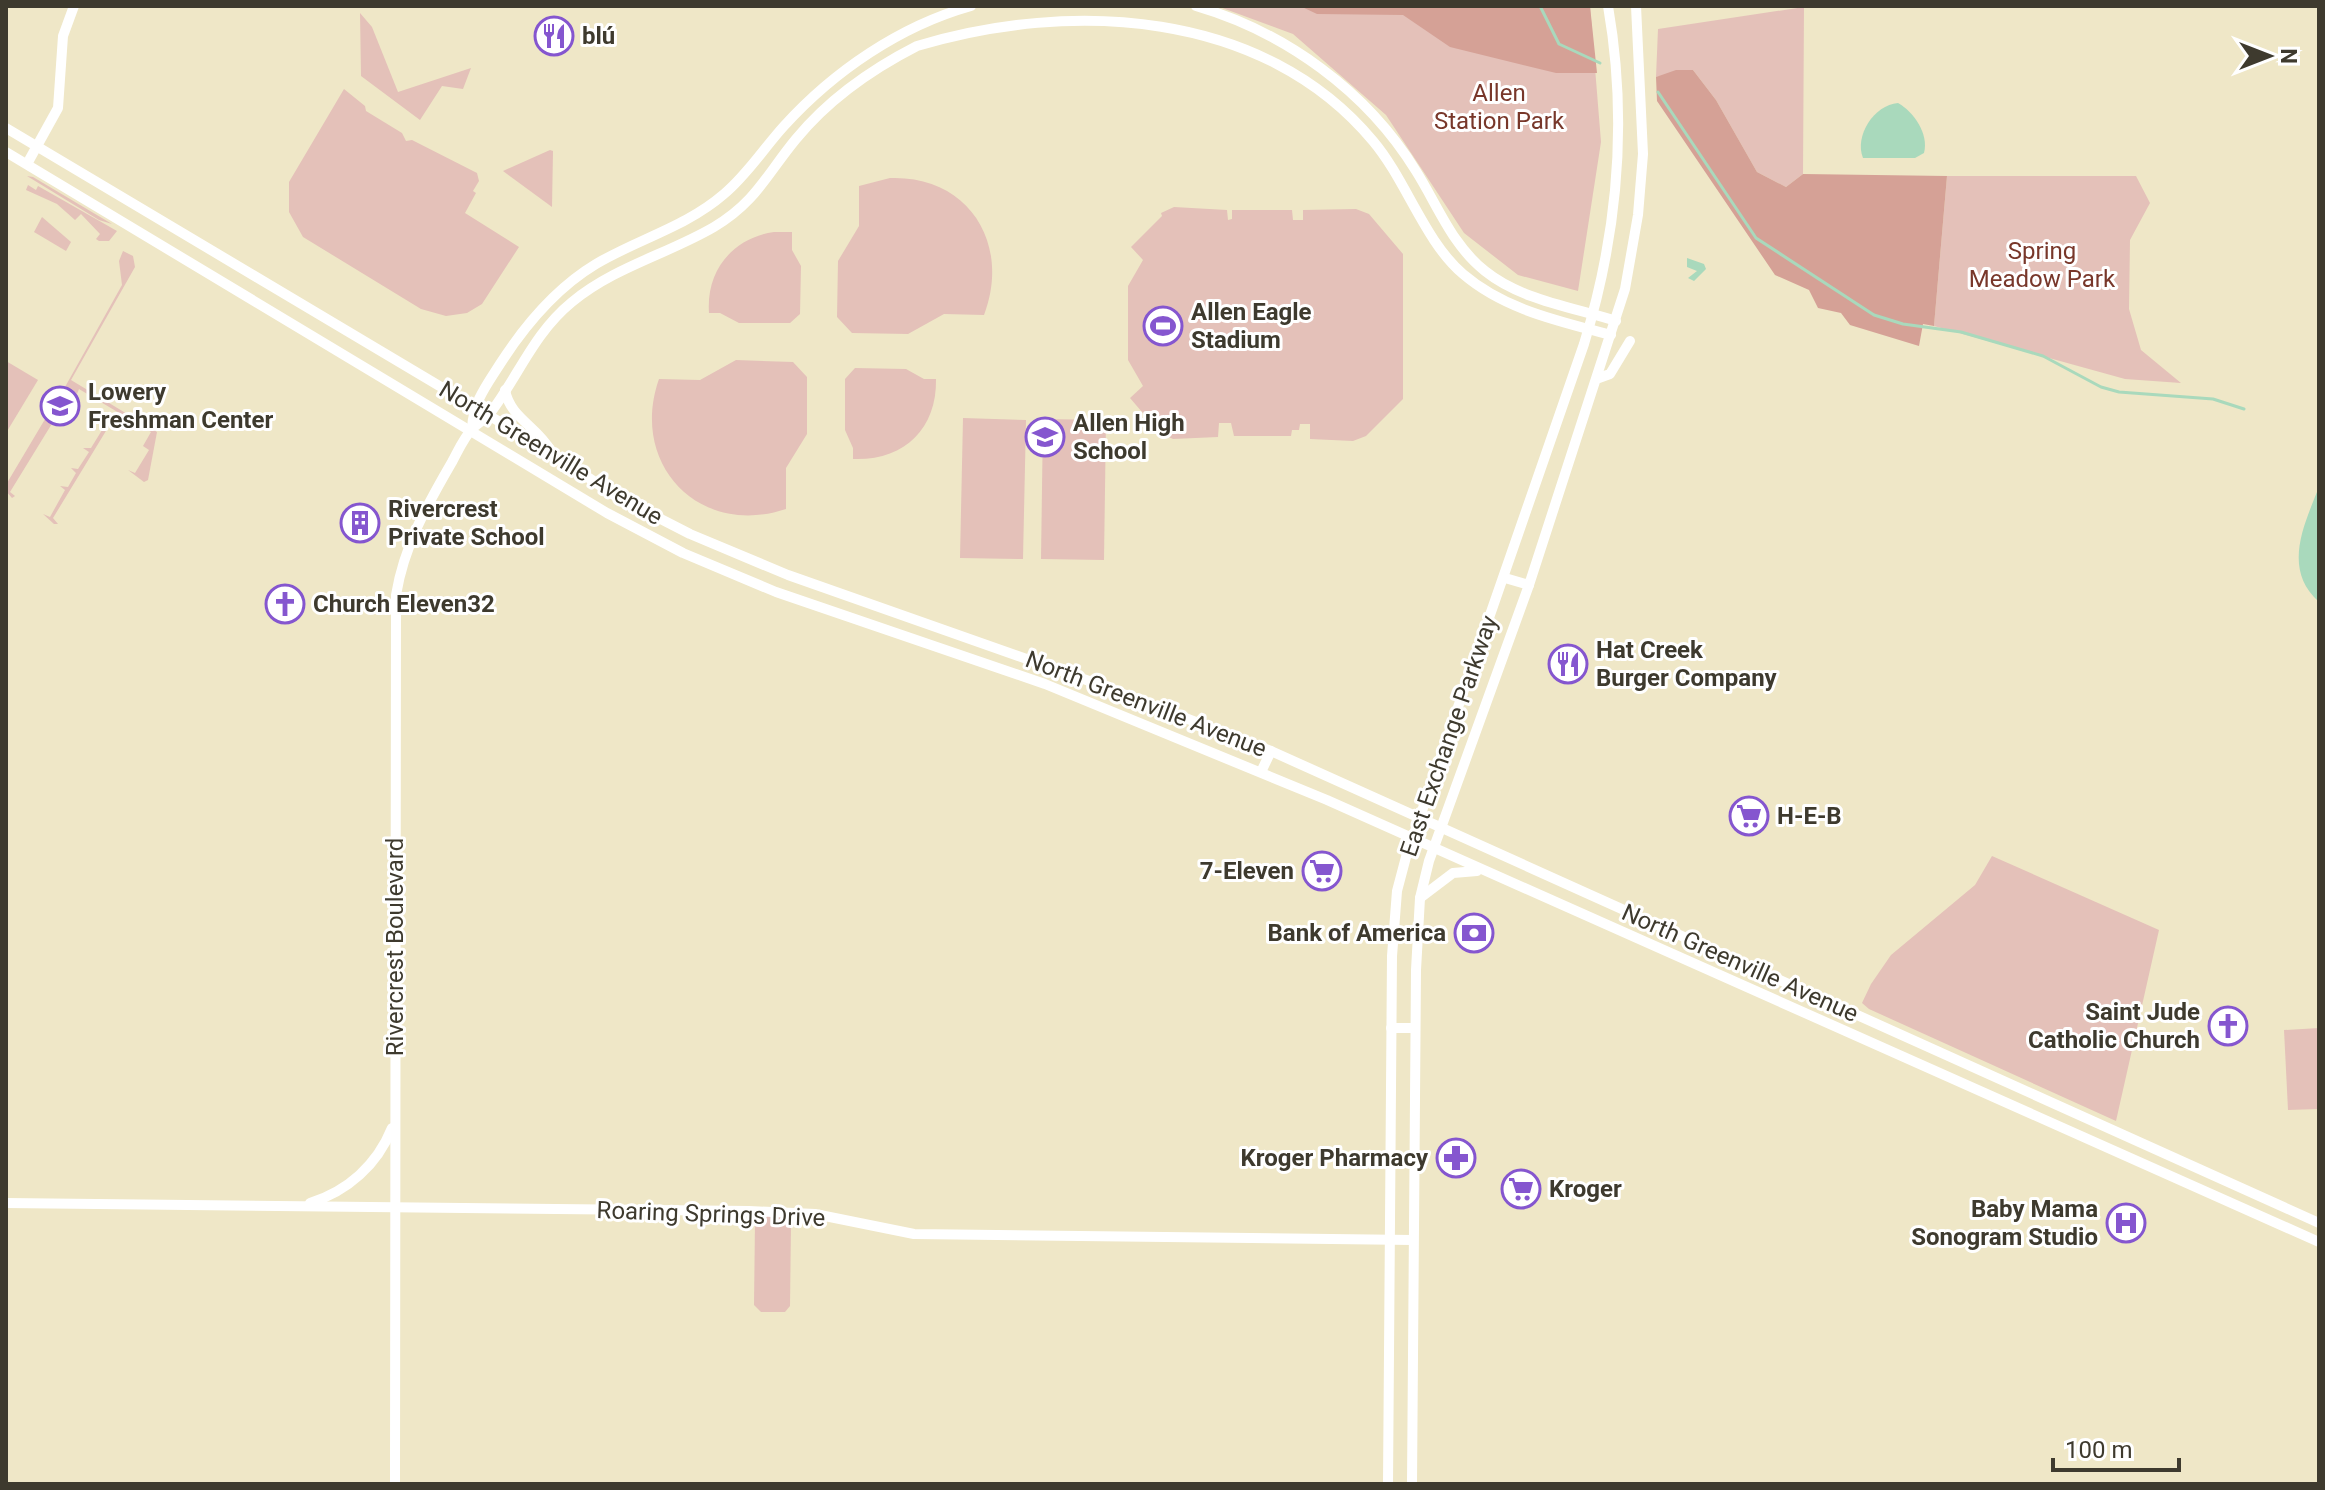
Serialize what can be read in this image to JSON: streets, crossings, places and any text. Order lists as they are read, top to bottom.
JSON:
{
  "streets": {
    "main road": [
      "North Greenville Avenue",
      "East Exchange Parkway",
      "Rivercrest Boulevard",
      "Roaring Springs Drive"
    ]
  },
  "crossings": [
    ["North Greenville Avenue", "East Exchange Parkway"],
    ["North Greenville Avenue", "Rivercrest Boulevard"],
    ["East Exchange Parkway", "Roaring Springs Drive"],
    ["Rivercrest Boulevard", "Roaring Springs Drive"]
  ],
  "parks": ["Allen Station Park", "Spring Meadow Park"],
  "places": {
    "restaurant": ["blú", "Hat Creek Burger Company"],
    "sports": ["Allen Eagle Stadium"],
    "school or university": ["Lowery Freshman Center", "Allen High School"],
    "building": ["Rivercrest Private School"],
    "church": ["Church Eleven32", "Saint Jude Catholic Church"],
    "supermarket": ["H-E-B", "7-Eleven", "Kroger"],
    "bank": ["Bank of America"],
    "pharmacy": ["Kroger Pharmacy"],
    "hospital": ["Baby Mama Sonogram Studio"]
  },
  "scale_bar": "100 m",
  "north": "right"
}
